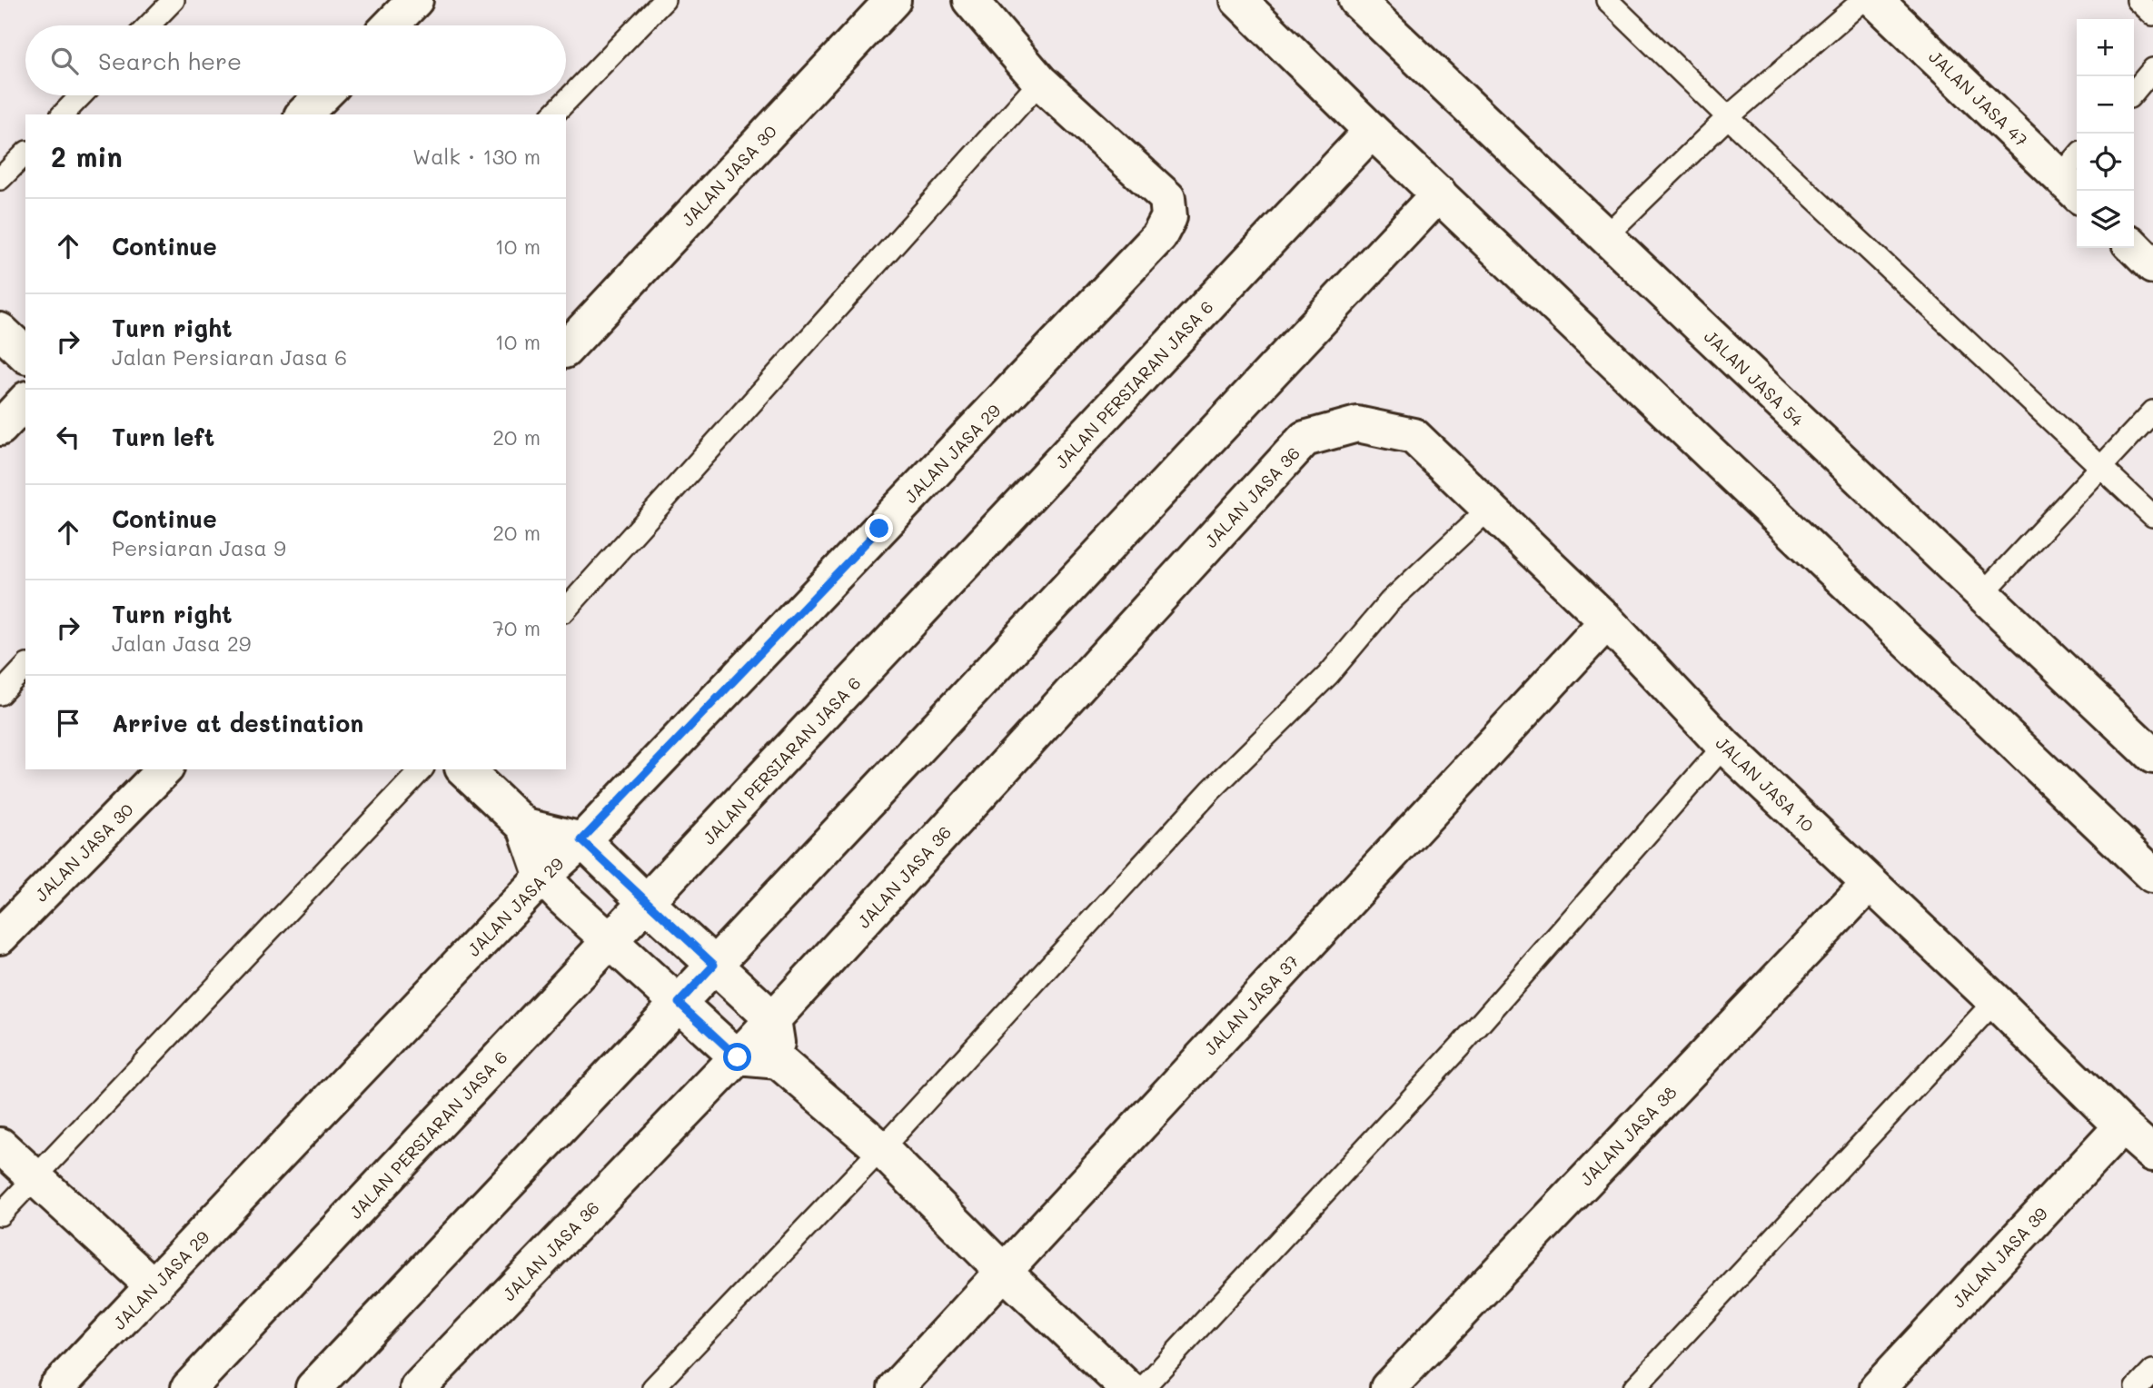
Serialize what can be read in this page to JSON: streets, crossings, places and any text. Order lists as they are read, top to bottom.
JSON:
{
  "streets": {
    "street": [
      "JALAN JASA 47",
      "JALAN JASA 30",
      "JALAN JASA 54",
      "JALAN PERSIARAN JASA 6",
      "JALAN JASA 29",
      "JALAN JASA 36",
      "JALAN JASA 10",
      "JALAN JASA 37",
      "JALAN JASA 38",
      "JALAN JASA 39"
    ]
  },
  "crossings": [
    ["JALAN JASA 36", "JALAN JASA 10"],
    ["JALAN JASA 10", "JALAN JASA 37"],
    ["JALAN JASA 10", "JALAN JASA 38"],
    ["JALAN JASA 10", "JALAN JASA 39"]
  ],
  "page": {
    "map_buttons": ["+", "−"],
    "search": "Search here",
    "heading": ["2 min", "Walk · 130 m"],
    "list": [
      ["Continue", "10 m"],
      ["Turn right", "Jalan Persiaran Jasa 6", "10 m"],
      ["Turn left", "20 m"],
      ["Continue", "Persiaran Jasa 9", "20 m"],
      ["Turn right", "Jalan Jasa 29", "70 m"],
      "Arrive at destination"
    ]
  }
}
